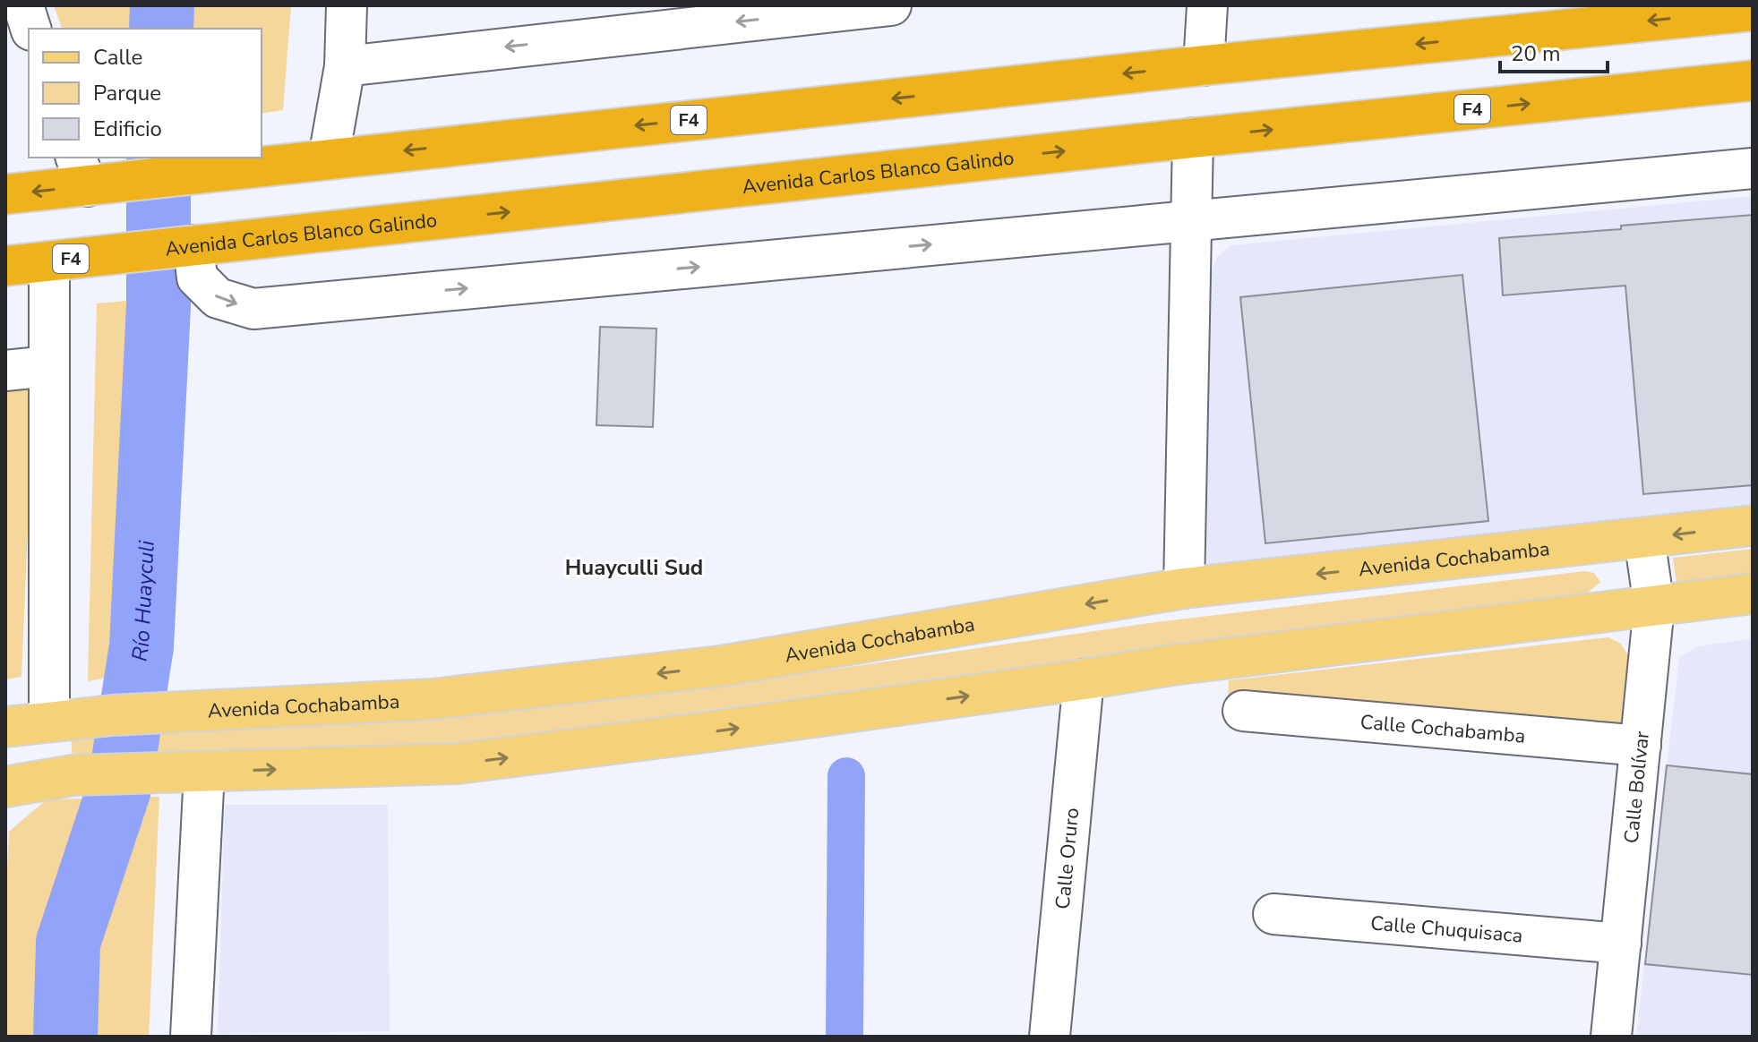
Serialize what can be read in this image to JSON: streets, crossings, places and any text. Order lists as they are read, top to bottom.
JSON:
{
  "streets": {
    "highway": ["F4", "Avenida Carlos Blanco Galindo"],
    "main road": ["Avenida Cochabamba"],
    "street": [
      "Calle Cochabamba",
      "Calle Bolívar",
      "Calle Oruro",
      "Calle Chuquisaca"
    ]
  },
  "crossings": [
    ["Avenida Cochabamba", "Calle Bolívar"],
    ["Calle Cochabamba", "Calle Bolívar"],
    ["Calle Bolívar", "Calle Chuquisaca"]
  ],
  "districts": ["Huayculli Sud"],
  "water": ["Río Huayculi"],
  "legend": ["Calle", "Parque", "Edificio"],
  "scale_bar": "20 m"
}
